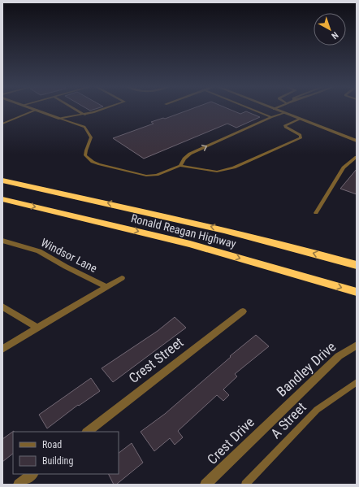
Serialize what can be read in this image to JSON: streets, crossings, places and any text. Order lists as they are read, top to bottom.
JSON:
{
  "streets": {
    "highway": ["Ronald Reagan Highway"],
    "street": [
      "Windsor Lane",
      "Crest Street",
      "Bandley Drive",
      "Crest Drive"
    ],
    "lane": ["A Street"]
  },
  "crossings": [
    ["Bandley Drive", "Crest Drive"]
  ],
  "legend": ["Road", "Building"],
  "north": "bottom right"
}
